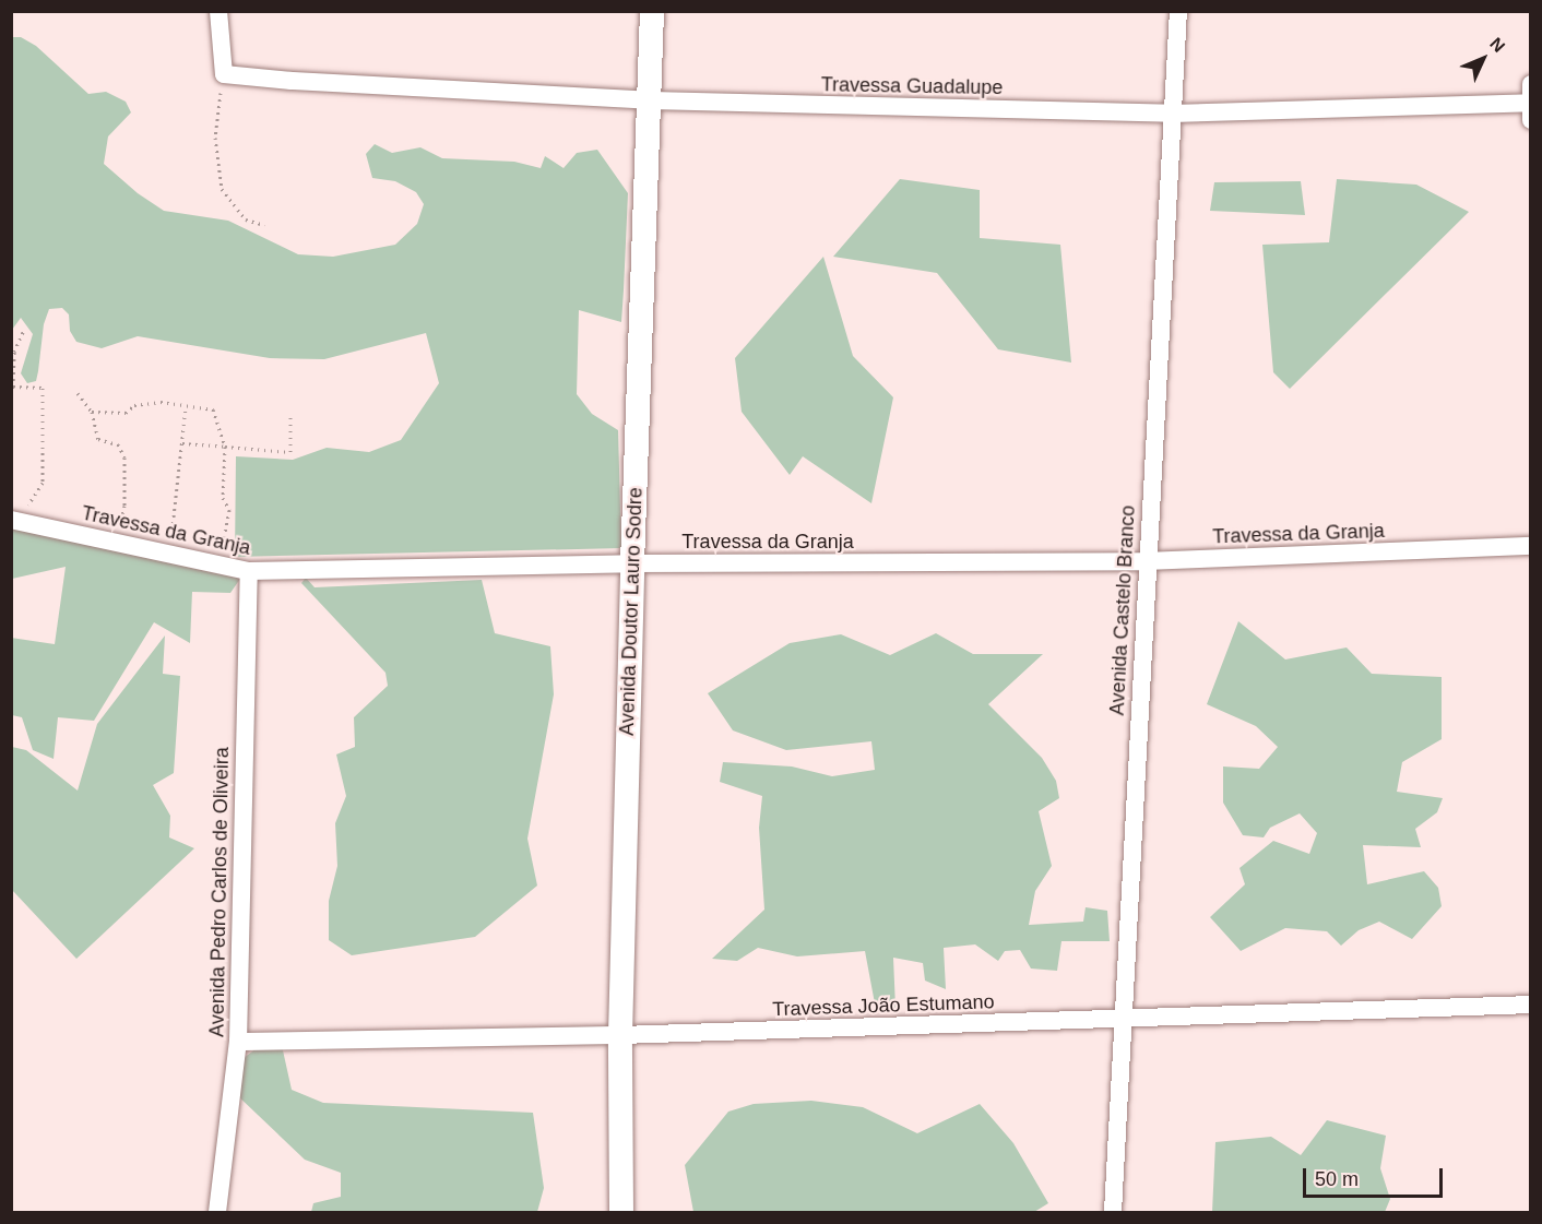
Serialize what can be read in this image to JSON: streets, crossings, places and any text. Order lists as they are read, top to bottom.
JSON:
{
  "streets": {
    "street": [
      "Travessa Guadalupe",
      "Travessa da Granja",
      "Avenida Castelo Branco",
      "Avenida Doutor Lauro Sodre",
      "Avenida Pedro Carlos de Oliveira",
      "Travessa João Estumano"
    ]
  },
  "crossings": [
    ["Travessa Guadalupe", "Avenida Castelo Branco"],
    ["Travessa Guadalupe", "Avenida Doutor Lauro Sodre"],
    ["Travessa da Granja", "Avenida Castelo Branco"],
    ["Travessa da Granja", "Avenida Doutor Lauro Sodre"],
    ["Travessa da Granja", "Avenida Pedro Carlos de Oliveira"],
    ["Avenida Castelo Branco", "Travessa João Estumano"],
    ["Avenida Doutor Lauro Sodre", "Travessa João Estumano"],
    ["Avenida Pedro Carlos de Oliveira", "Travessa João Estumano"]
  ],
  "scale_bar": "50 m",
  "north": "top right"
}
